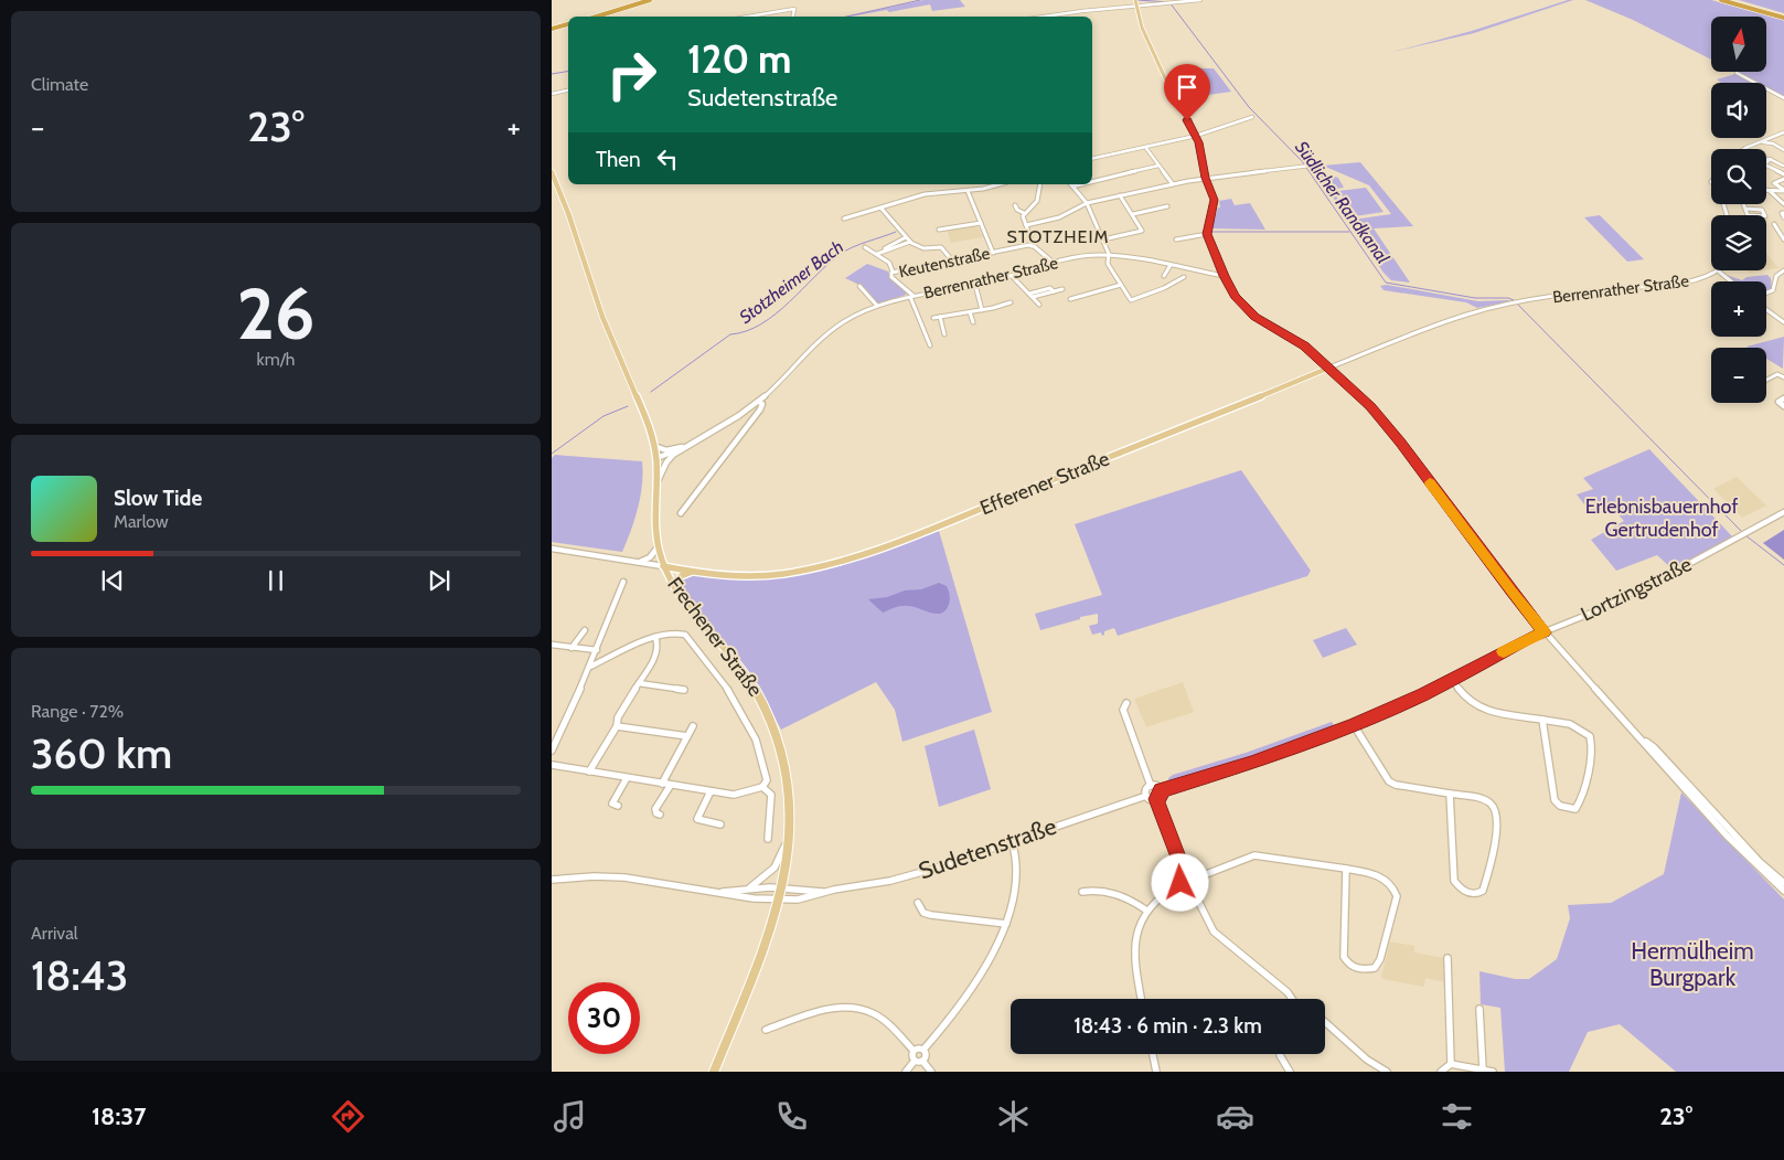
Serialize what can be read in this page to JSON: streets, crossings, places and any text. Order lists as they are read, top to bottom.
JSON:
{
  "streets": {
    "main road": ["Efferener Straße", "Frechener Straße"],
    "street": [
      "Keutenstraße",
      "Berrenrather Straße",
      "Lortzingstraße",
      "Sudetenstraße"
    ]
  },
  "crossings": [
    ["Keutenstraße", "Berrenrather Straße"],
    ["Berrenrather Straße", "Efferener Straße"],
    ["Berrenrather Straße", "Frechener Straße"],
    ["Efferener Straße", "Frechener Straße"],
    ["Frechener Straße", "Sudetenstraße"]
  ],
  "districts": ["STOTZHEIM"],
  "water": ["Südlicher Randkanal", "Stotzheimer Bach"],
  "parks": ["Erlebnisbauernhof Gertrudenhof", "Hermülheim Burgpark"],
  "north": "top",
  "page": {
    "tile": [
      "Climate",
      ["26", "km/h"],
      ["Range · 72%", "360 km"],
      ["Arrival", "18:43"]
    ],
    "map_buttons": ["+", "−"],
    "turn": ["120 m", "Sudetenstraße"],
    "heat": ["−", "23°", "+"],
    "then": "Then",
    "song": ["Slow Tide", "Marlow"],
    "limit": "30",
    "trip": "18:43 · 6 min · 2.3 km",
    "tabs": ["18:37", "23°"]
  }
}
